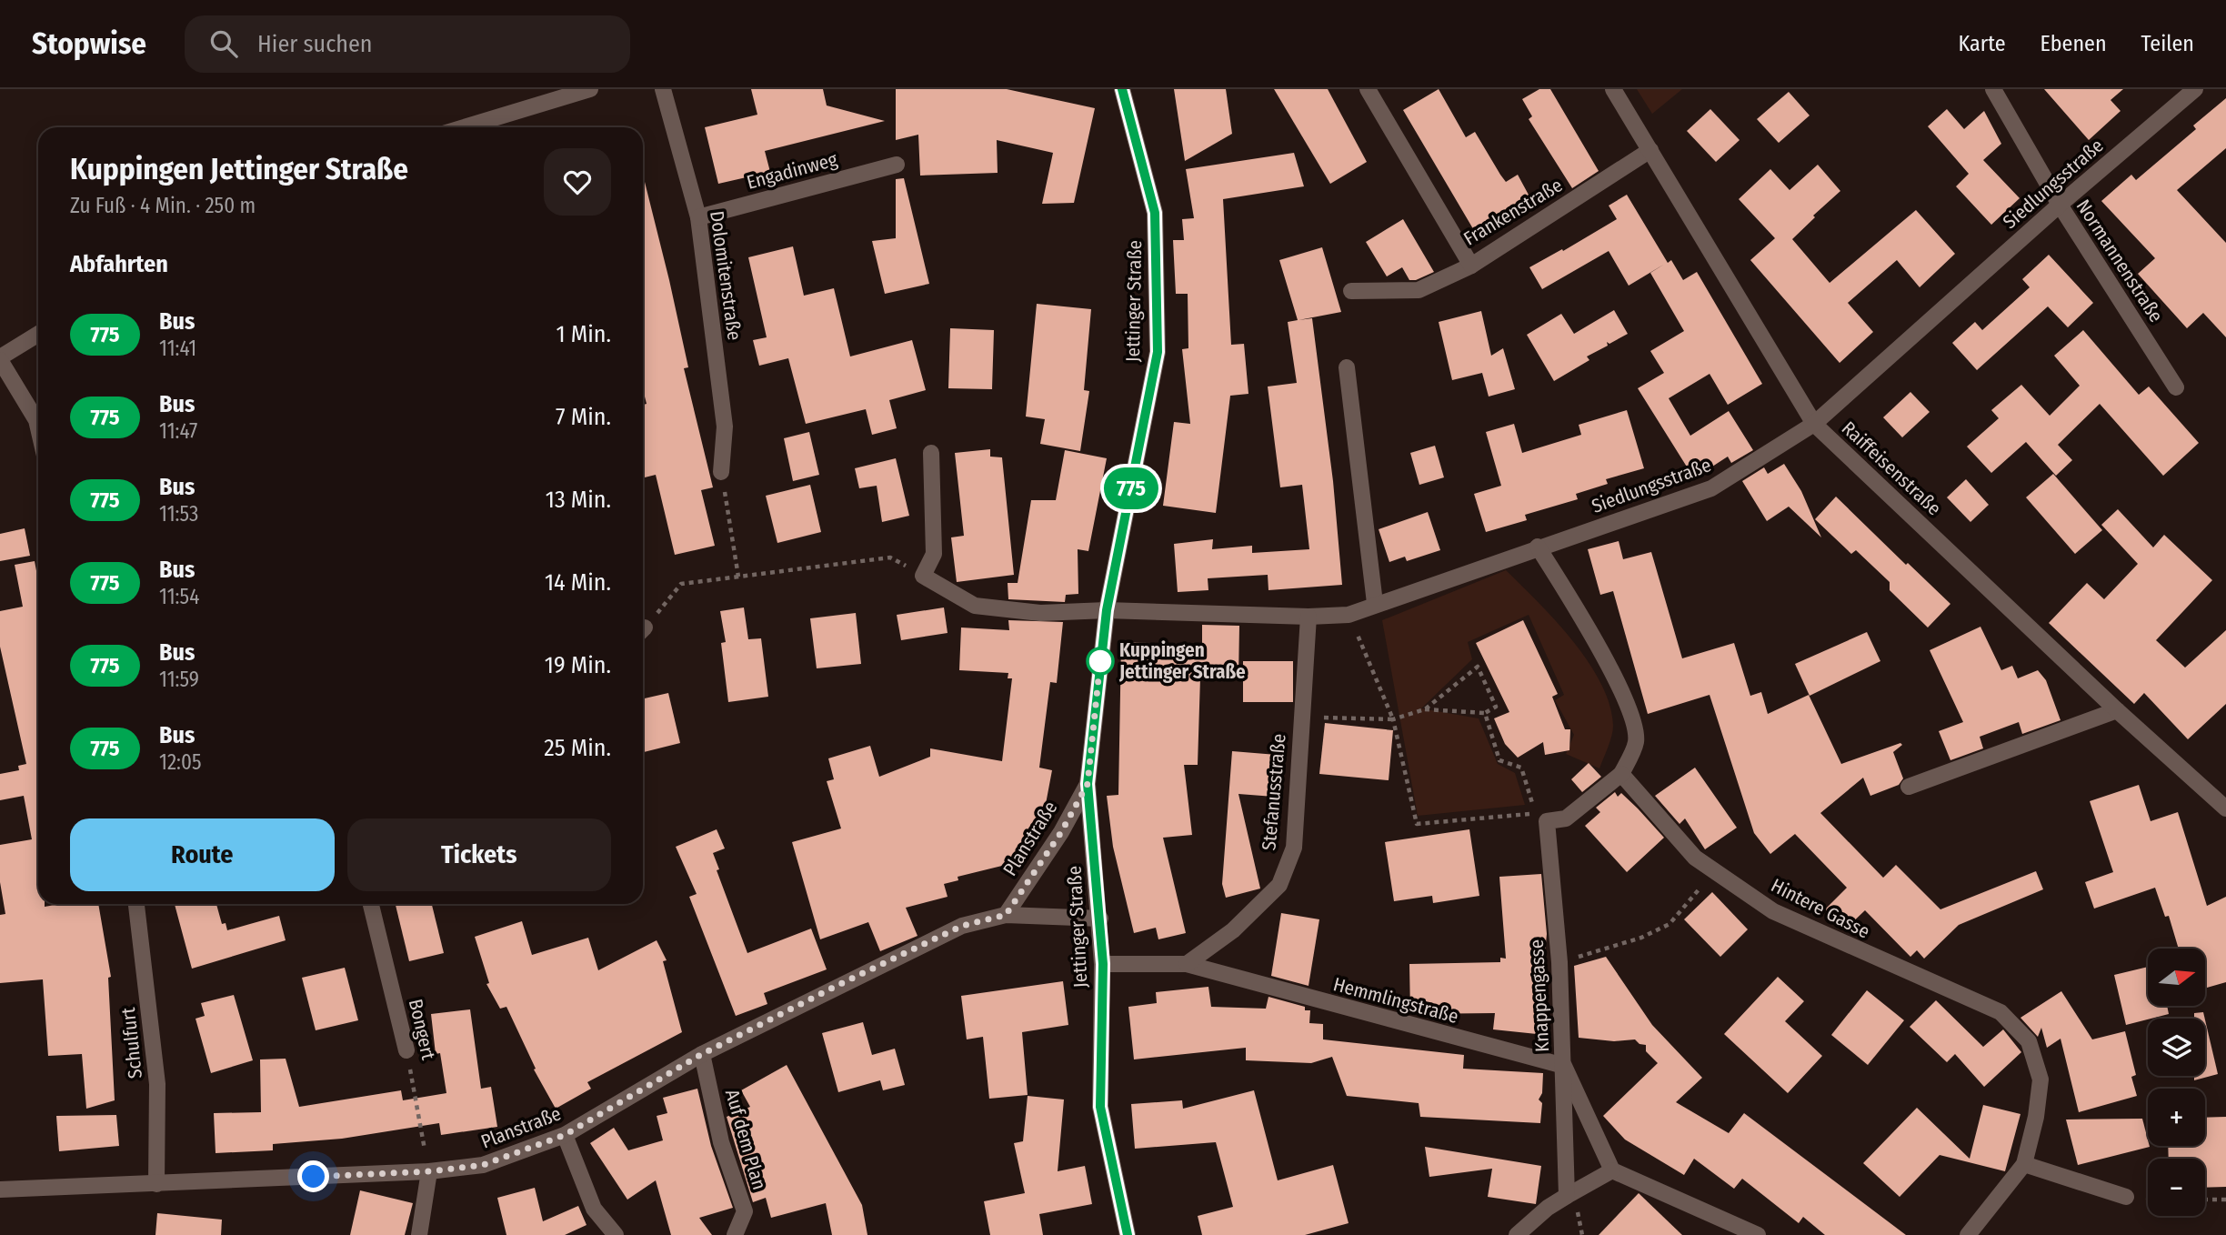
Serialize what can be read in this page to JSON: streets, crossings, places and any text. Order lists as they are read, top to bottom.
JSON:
{
  "streets": {
    "street": [
      "Engadinweg",
      "Siedlungsstraße",
      "Frankenstraße",
      "Normannenstraße",
      "Dolomitenstraße",
      "Jettinger Straße",
      "Raiffeisenstraße",
      "Stefanusstraße",
      "Planstraße",
      "Hintere Gasse",
      "Knappengasse",
      "Hemmlingstraße",
      "Bongert",
      "Schulfurt",
      "Auf dem Plan"
    ]
  },
  "crossings": [
    ["Engadinweg", "Dolomitenstraße"],
    ["Siedlungsstraße", "Normannenstraße"],
    ["Siedlungsstraße", "Jettinger Straße"],
    ["Siedlungsstraße", "Raiffeisenstraße"],
    ["Siedlungsstraße", "Stefanusstraße"],
    ["Frankenstraße", "Raiffeisenstraße"],
    ["Jettinger Straße", "Planstraße"],
    ["Jettinger Straße", "Hemmlingstraße"],
    ["Stefanusstraße", "Hemmlingstraße"],
    ["Planstraße", "Bongert"],
    ["Planstraße", "Schulfurt"],
    ["Planstraße", "Auf dem Plan"],
    ["Hintere Gasse", "Knappengasse"],
    ["Knappengasse", "Hemmlingstraße"]
  ],
  "places": ["Kuppingen Jettinger Straße"],
  "lines": ["bus line 775"],
  "north": "right",
  "page": {
    "header": "Stopwise",
    "search": "Hier suchen",
    "nav": ["Karte", "Ebenen", "Teilen"],
    "on_map": "775",
    "heading": [
      ["Kuppingen Jettinger Straße", "Zu Fuß · 4 Min. · 250 m"],
      "Abfahrten"
    ],
    "list": [
      {
        "mark": "775",
        "name": "Bus",
        "note": "11:41",
        "value": "1 Min."
      },
      {
        "mark": "775",
        "name": "Bus",
        "note": "11:47",
        "value": "7 Min."
      },
      {
        "mark": "775",
        "name": "Bus",
        "note": "11:53",
        "value": "13 Min."
      },
      {
        "mark": "775",
        "name": "Bus",
        "note": "11:54",
        "value": "14 Min."
      },
      {
        "mark": "775",
        "name": "Bus",
        "note": "11:59",
        "value": "19 Min."
      },
      {
        "mark": "775",
        "name": "Bus",
        "note": "12:05",
        "value": "25 Min."
      }
    ],
    "buttons": ["Route", "Tickets"],
    "map_buttons": ["+", "−"]
  }
}
